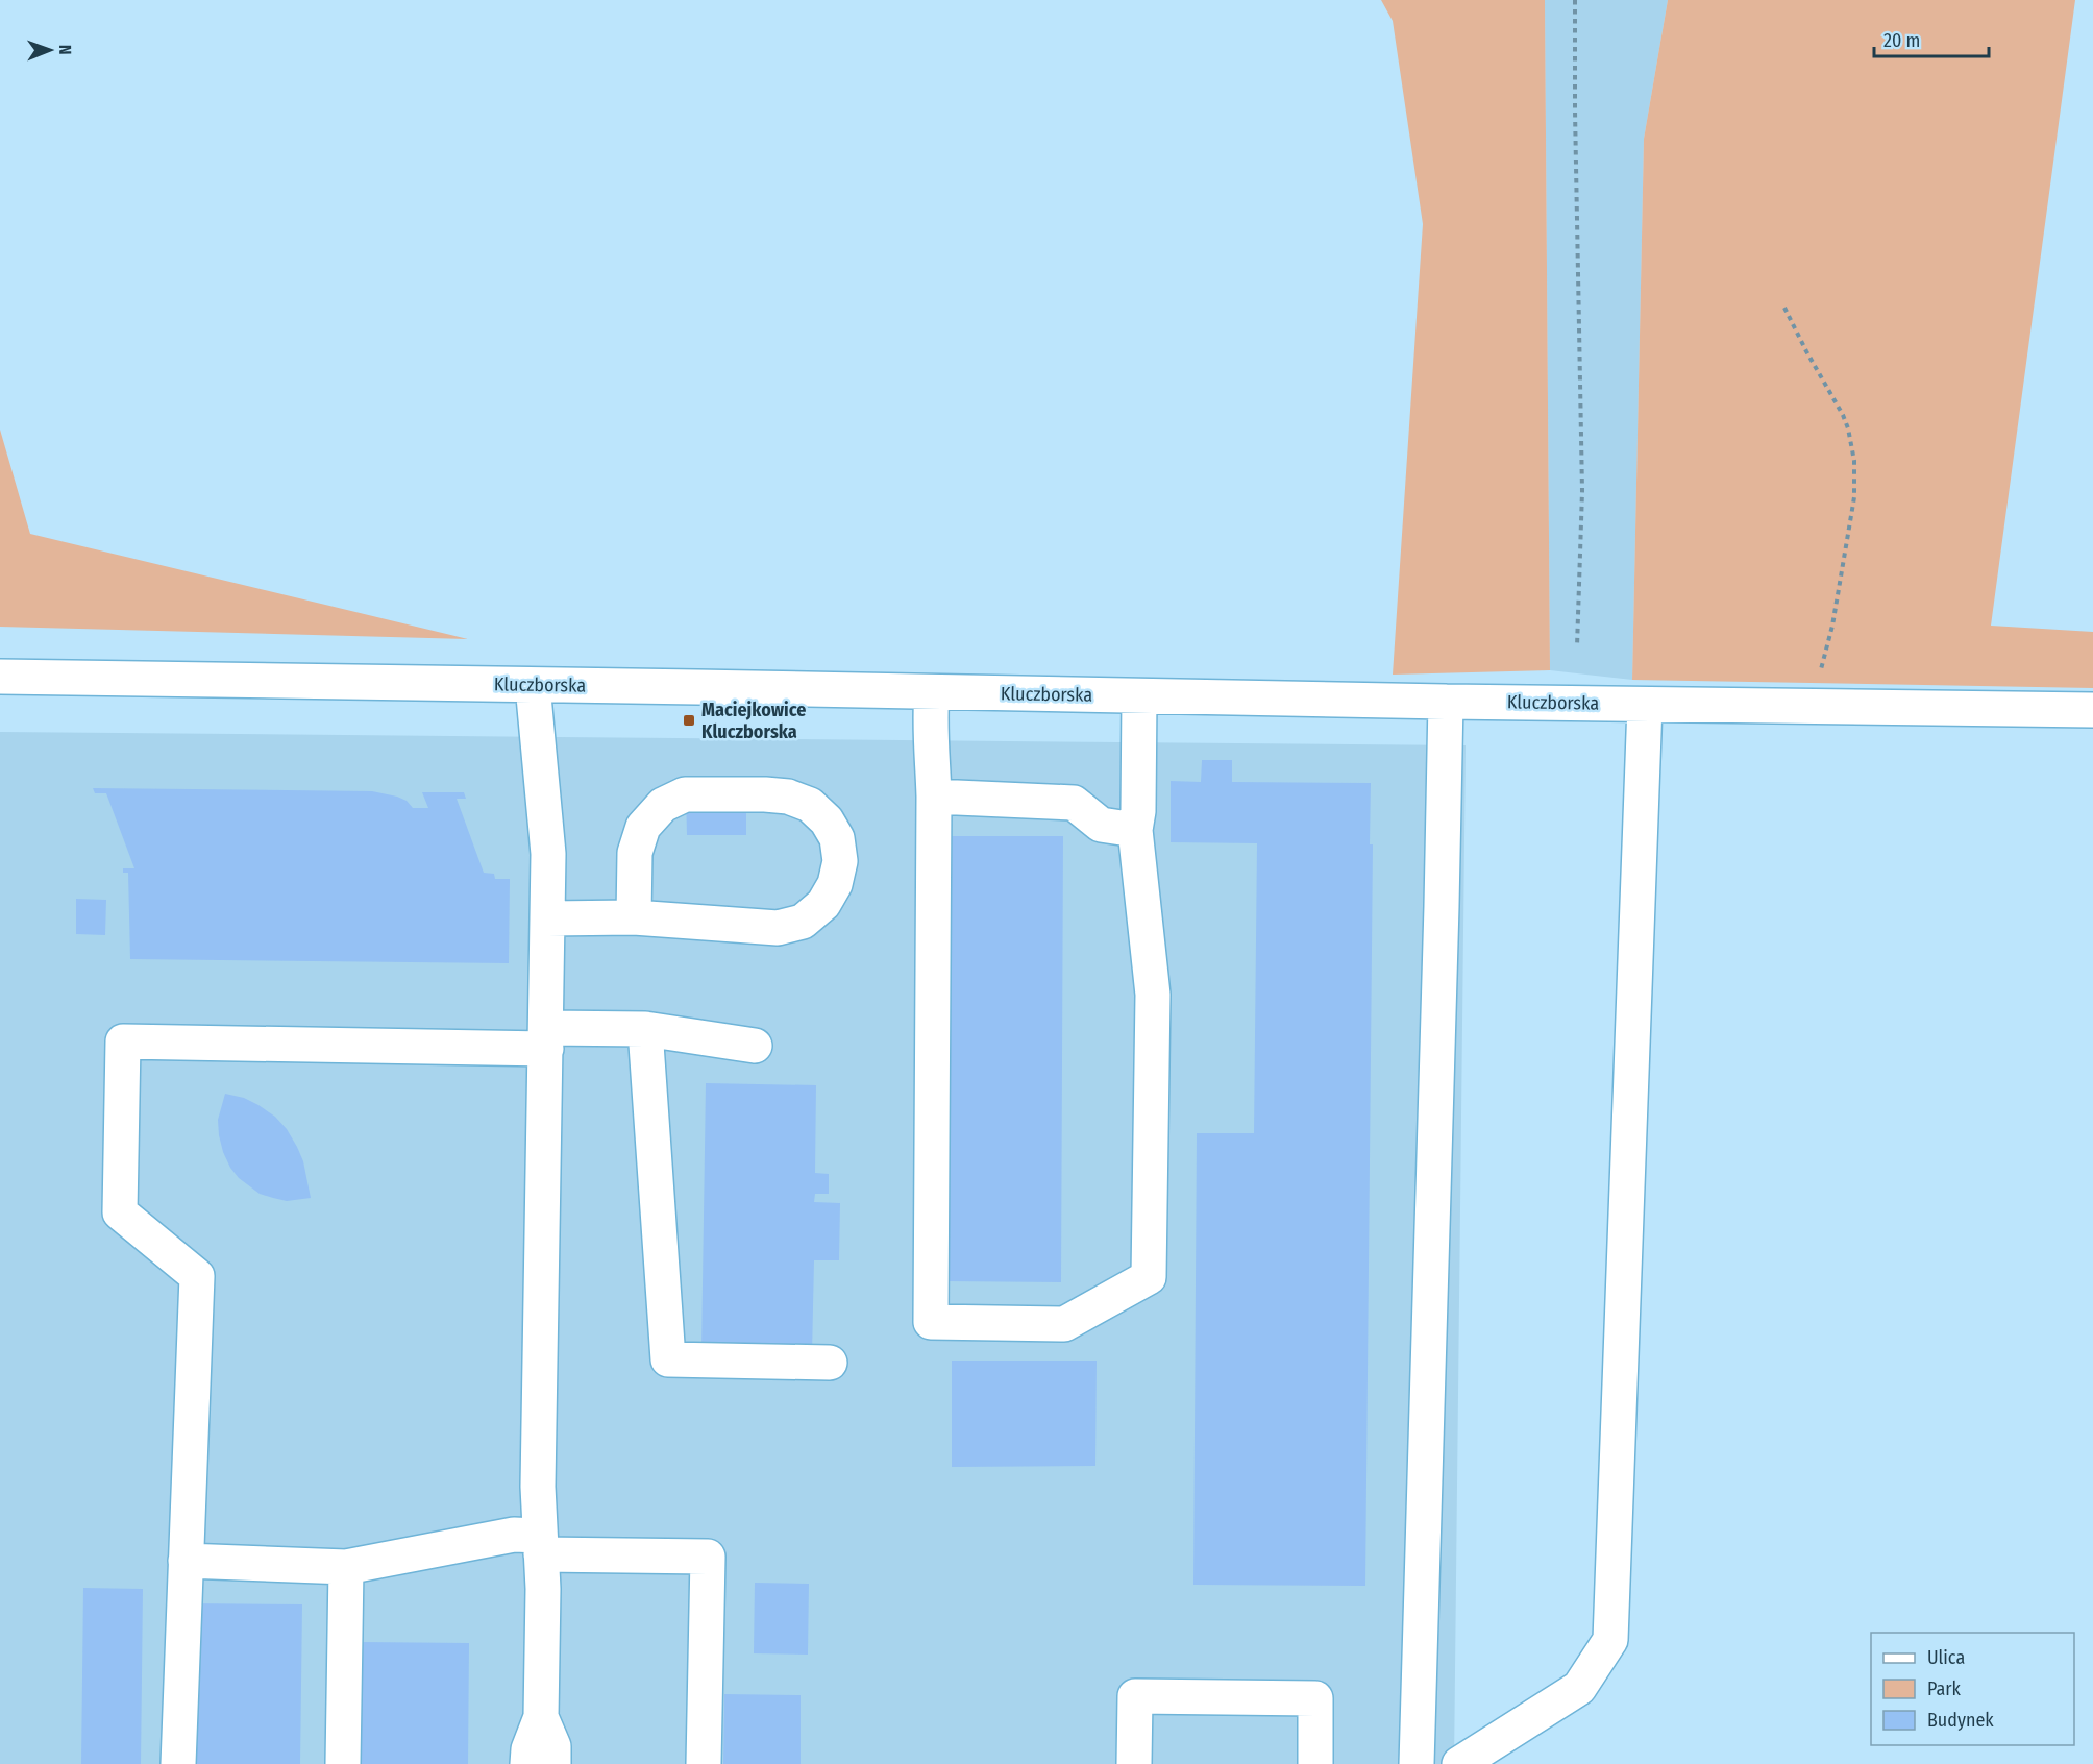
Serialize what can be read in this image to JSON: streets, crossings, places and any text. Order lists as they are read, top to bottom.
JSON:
{
  "streets": {
    "street": ["Kluczborska"]
  },
  "places": {
    "transit": ["Maciejkowice Kluczborska"]
  },
  "legend": ["Ulica", "Park", "Budynek"],
  "scale_bar": "20 m",
  "north": "right"
}
